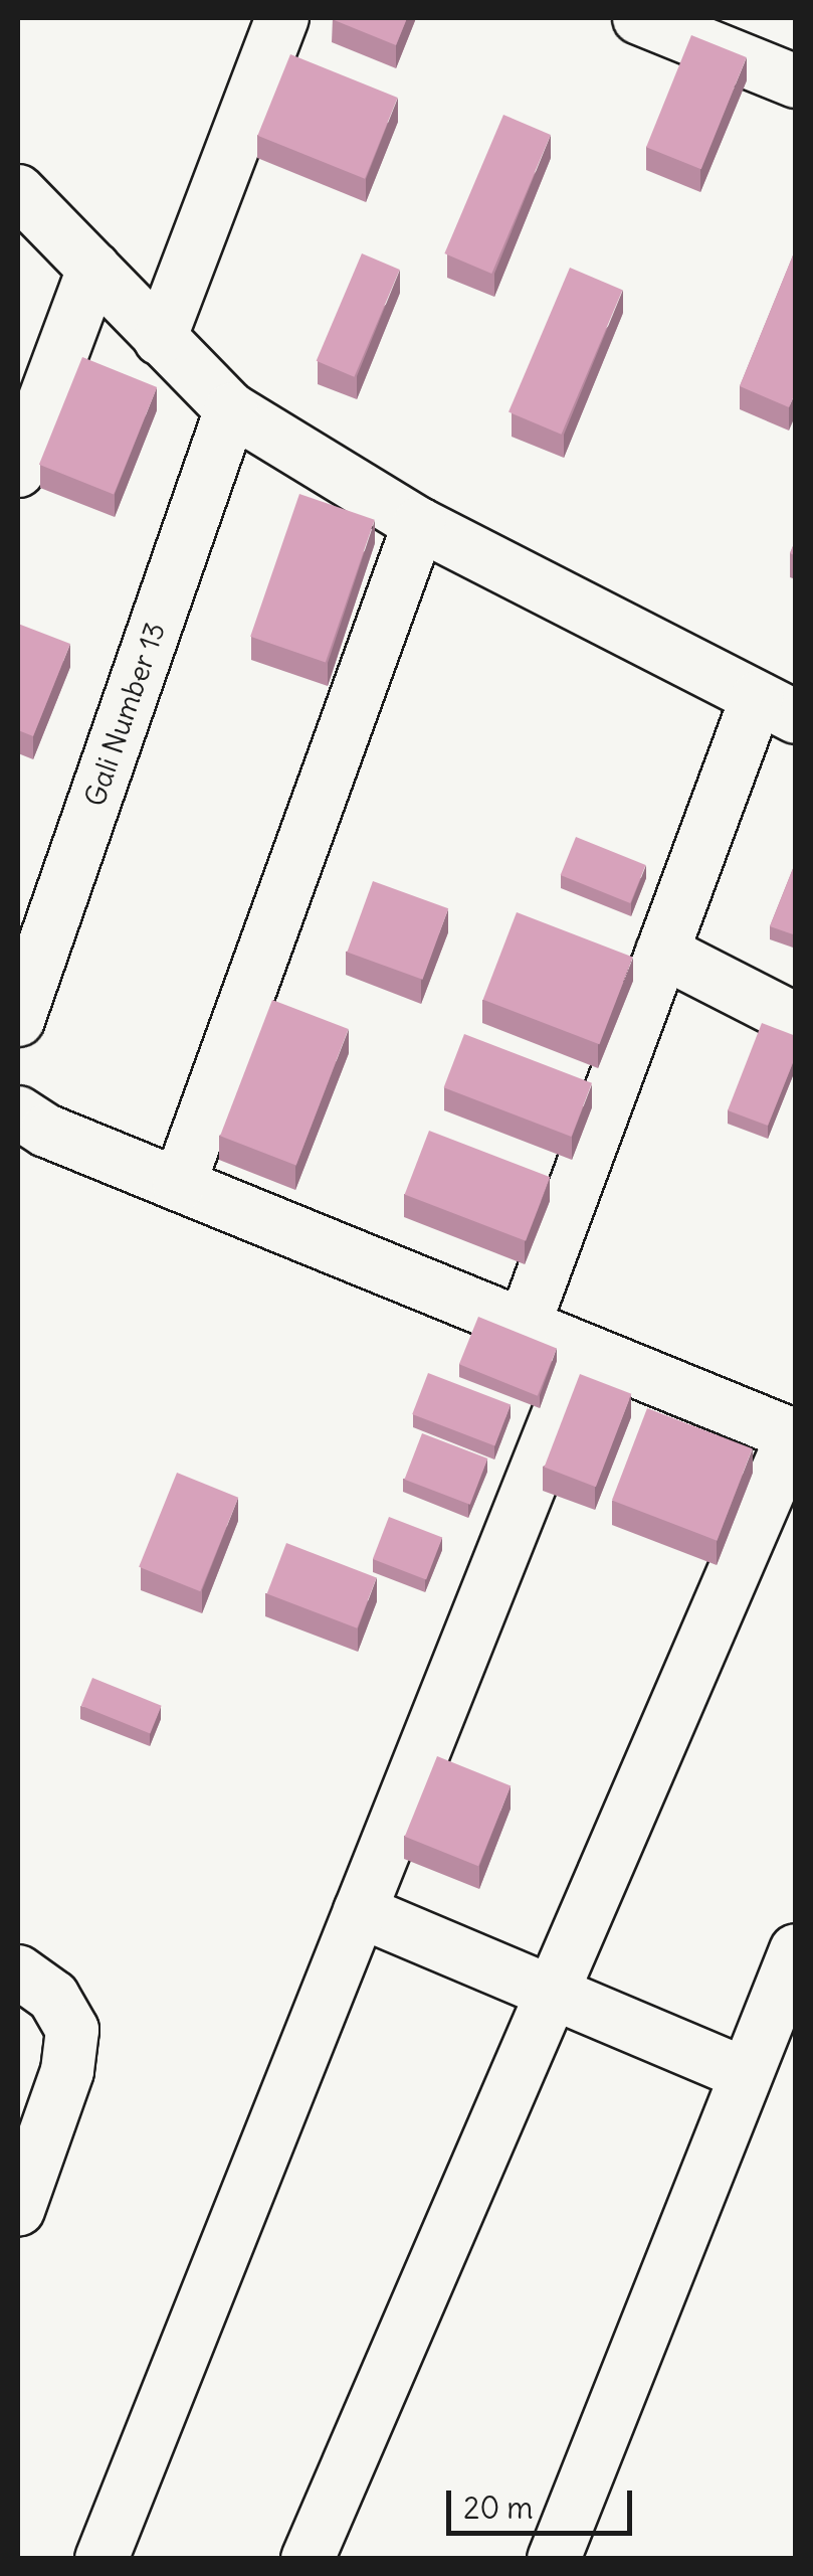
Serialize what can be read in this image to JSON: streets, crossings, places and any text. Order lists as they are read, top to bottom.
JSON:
{
  "streets": {
    "street": ["Gali Number 13"]
  },
  "scale_bar": "20 m"
}
